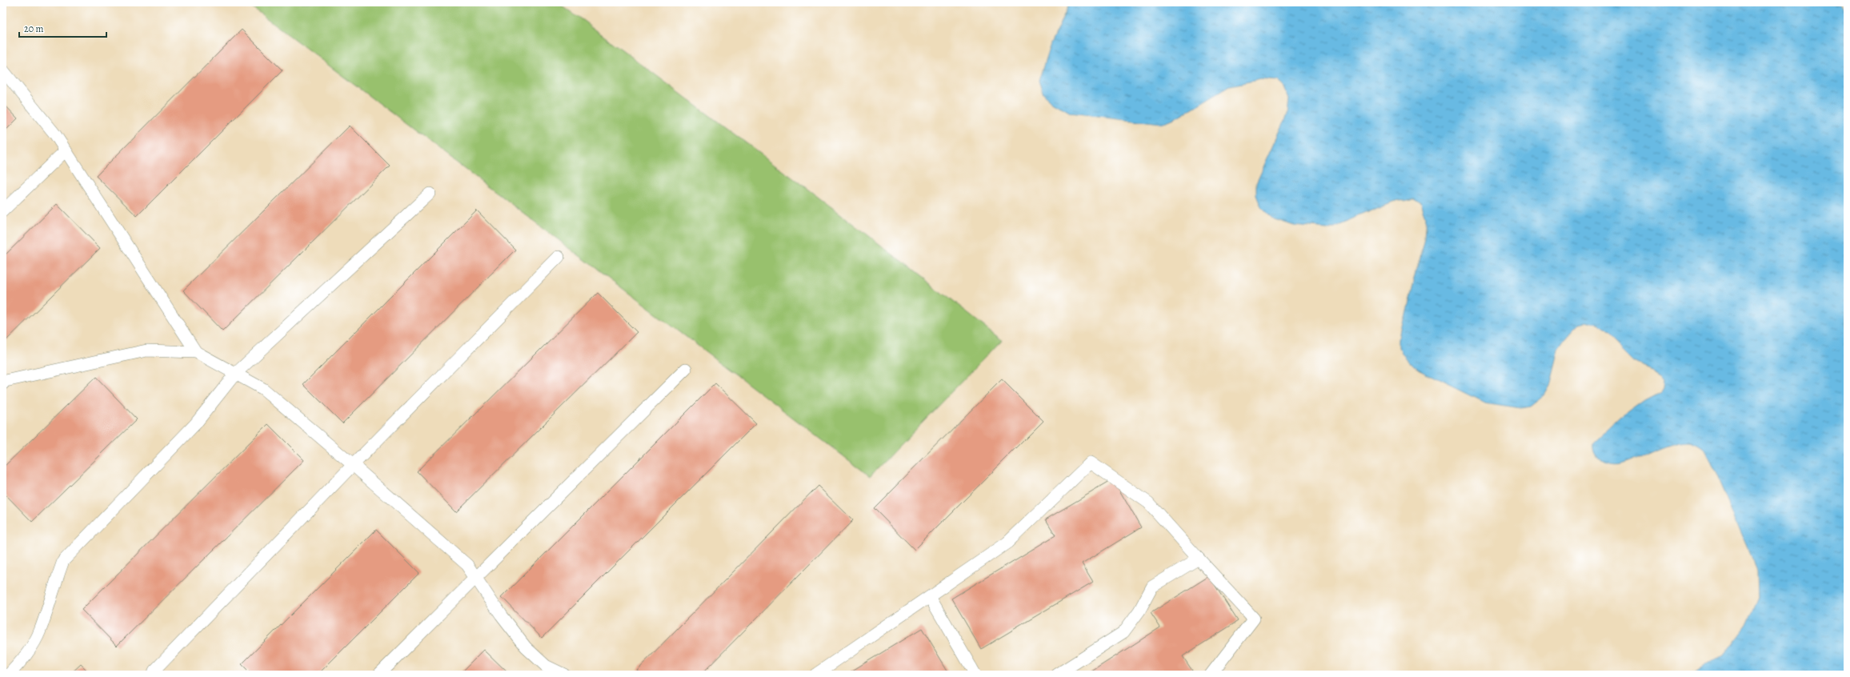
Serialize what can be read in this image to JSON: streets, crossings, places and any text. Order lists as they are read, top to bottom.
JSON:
{
  "scale_bar": "20 m"
}
